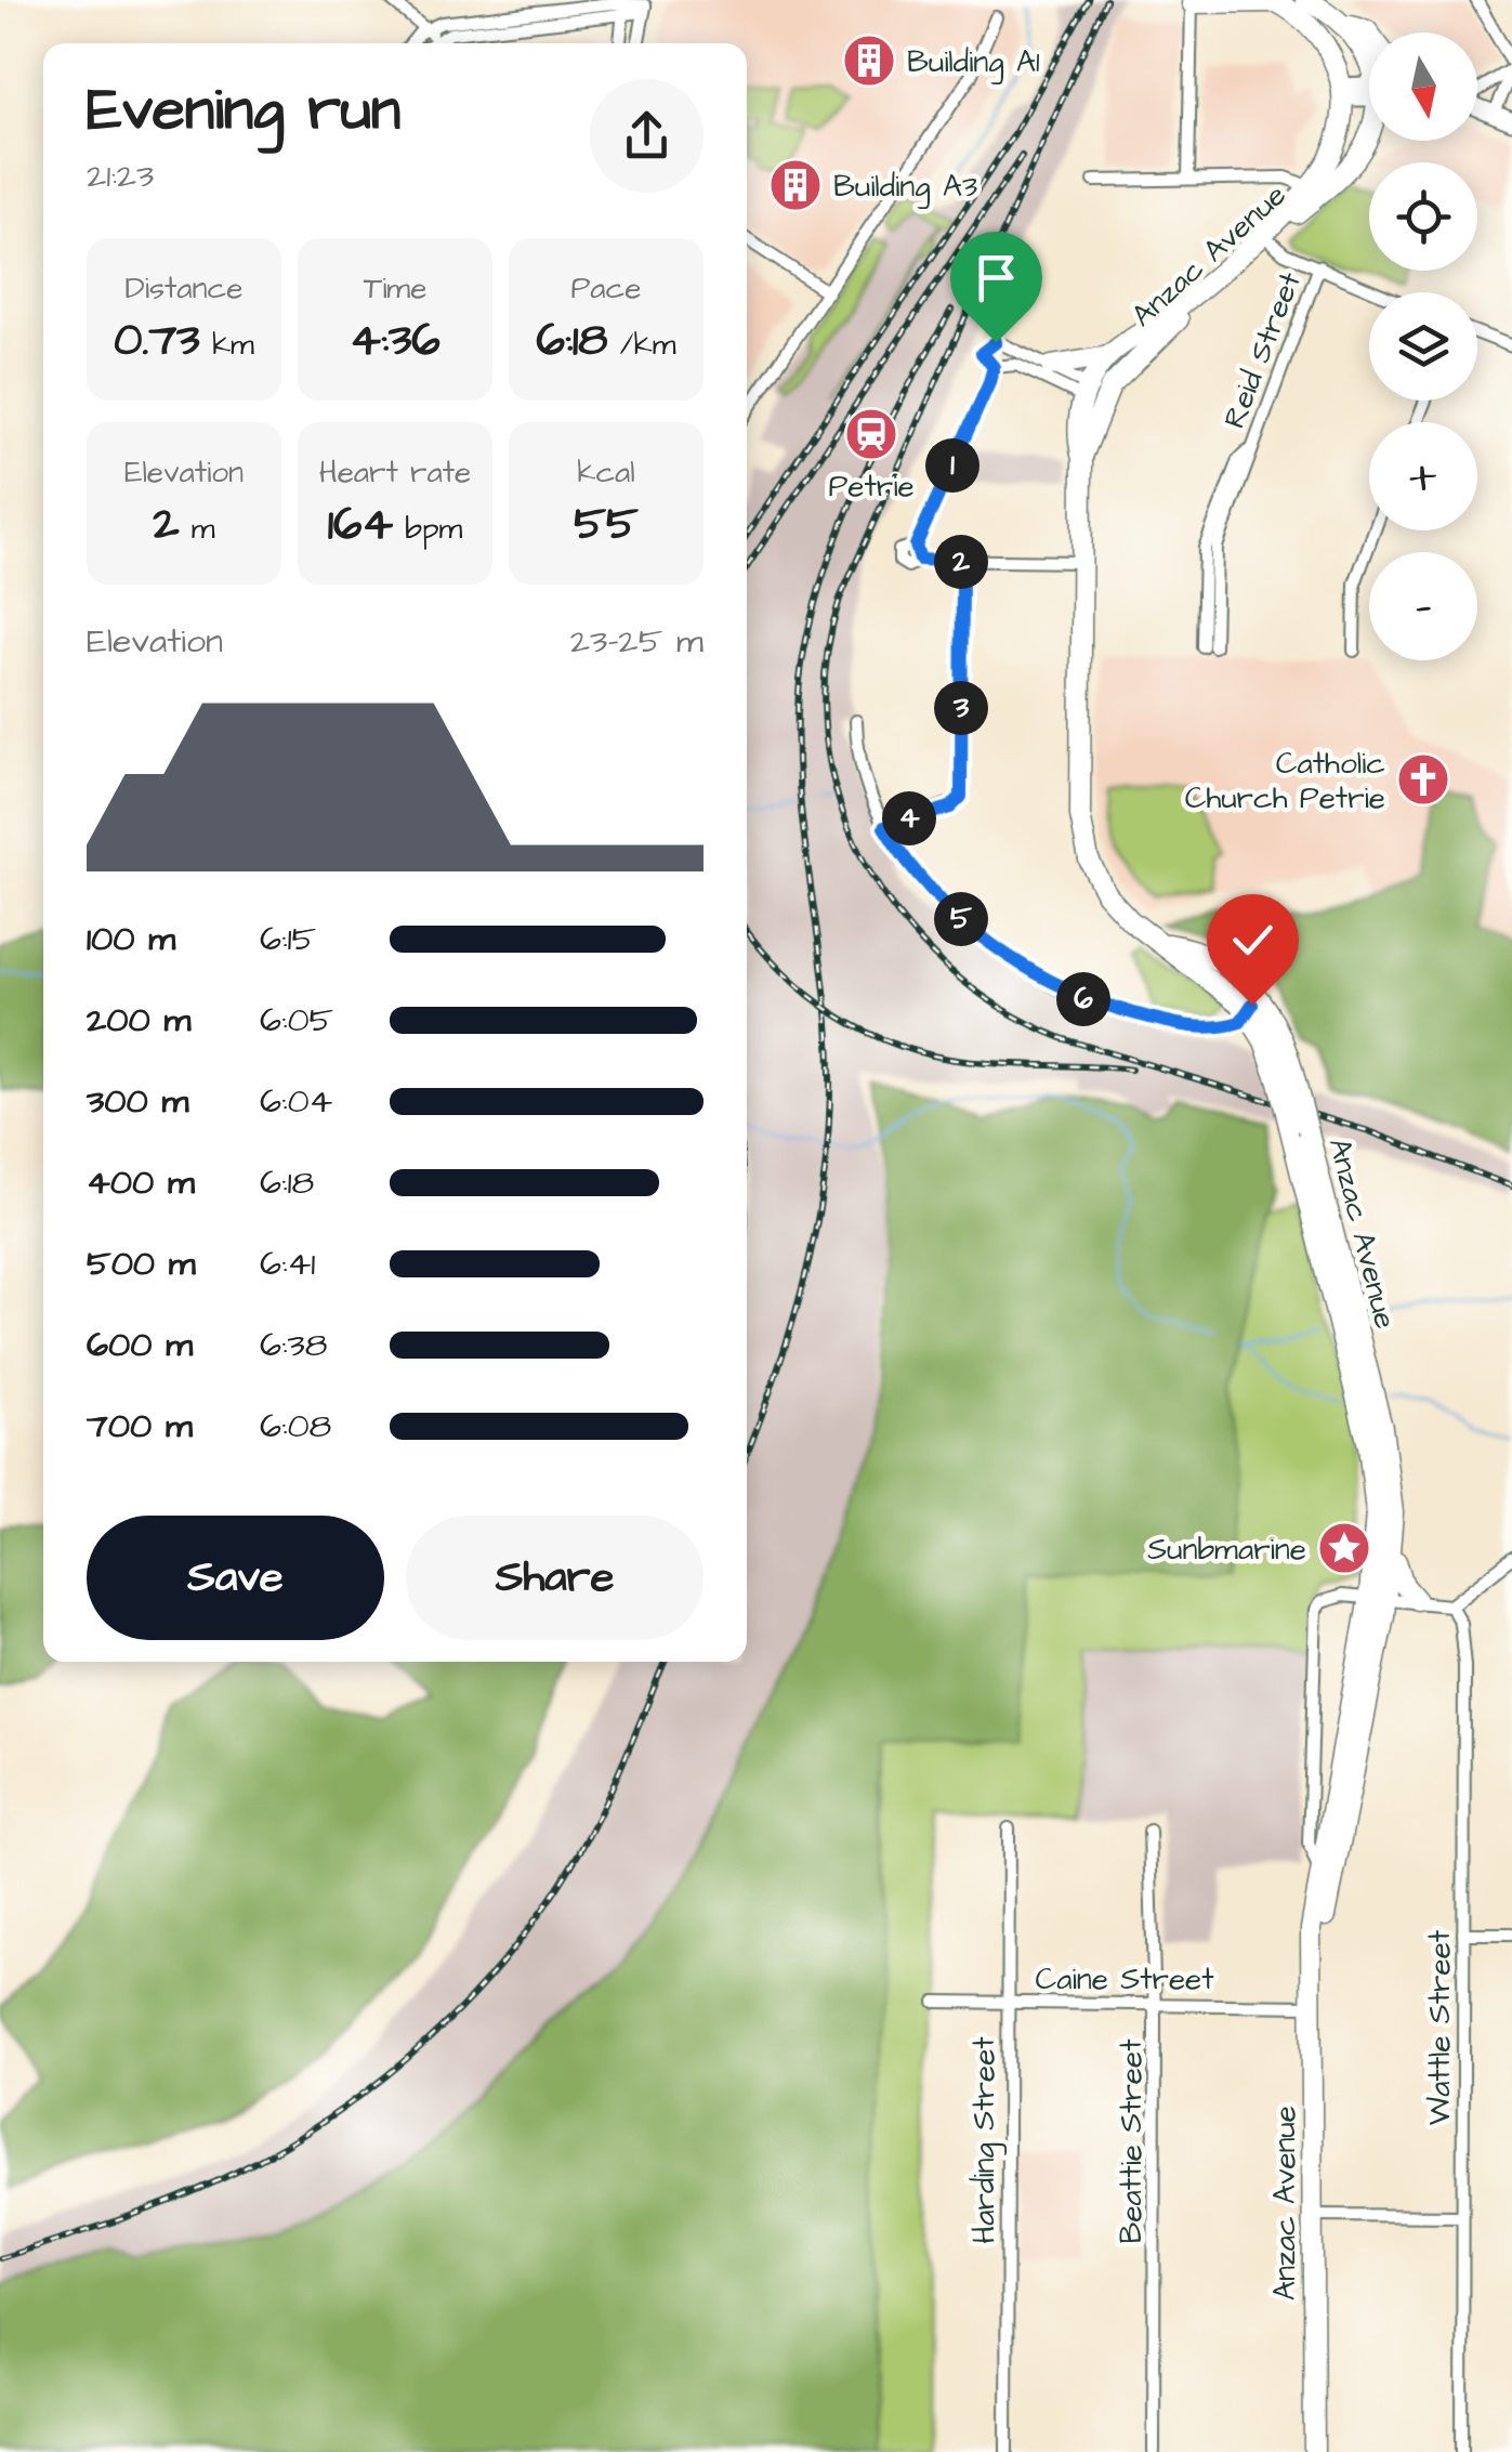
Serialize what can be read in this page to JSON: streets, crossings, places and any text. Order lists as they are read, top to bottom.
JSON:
{
  "streets": {
    "highway": ["Anzac Avenue"],
    "street": [
      "Reid Street",
      "Caine Street",
      "Wattle Street",
      "Harding Street",
      "Beattie Street"
    ]
  },
  "crossings": [
    ["Anzac Avenue", "Caine Street"],
    ["Caine Street", "Harding Street"],
    ["Caine Street", "Beattie Street"]
  ],
  "places": {
    "building": ["Building A1", "Building A3"],
    "station": ["Petrie"],
    "church": ["Catholic Church Petrie"],
    "place": ["Sunbmarine"]
  },
  "north": "bottom",
  "page": {
    "map_buttons": ["+", "−"],
    "heading": ["Evening run", "21:23"],
    "stats": [
      ["Distance", "0.73 km"],
      ["Time", "4:36"],
      ["Pace", "6:18 /km"],
      ["Elevation", "2 m"],
      ["Heart rate", "164 bpm"],
      ["kcal", "55"]
    ],
    "pins": [
      "1",
      "2",
      "3",
      "4",
      "5",
      "6"
    ],
    "chart": ["Elevation", "23–25 m"],
    "list": [
      {
        "name": "100 m",
        "note": "6:15"
      },
      {
        "name": "200 m",
        "note": "6:05"
      },
      {
        "name": "300 m",
        "note": "6:04"
      },
      {
        "name": "400 m",
        "note": "6:18"
      },
      {
        "name": "500 m",
        "note": "6:41"
      },
      {
        "name": "600 m",
        "note": "6:38"
      },
      {
        "name": "700 m",
        "note": "6:08"
      }
    ],
    "buttons": ["Save", "Share"]
  }
}
